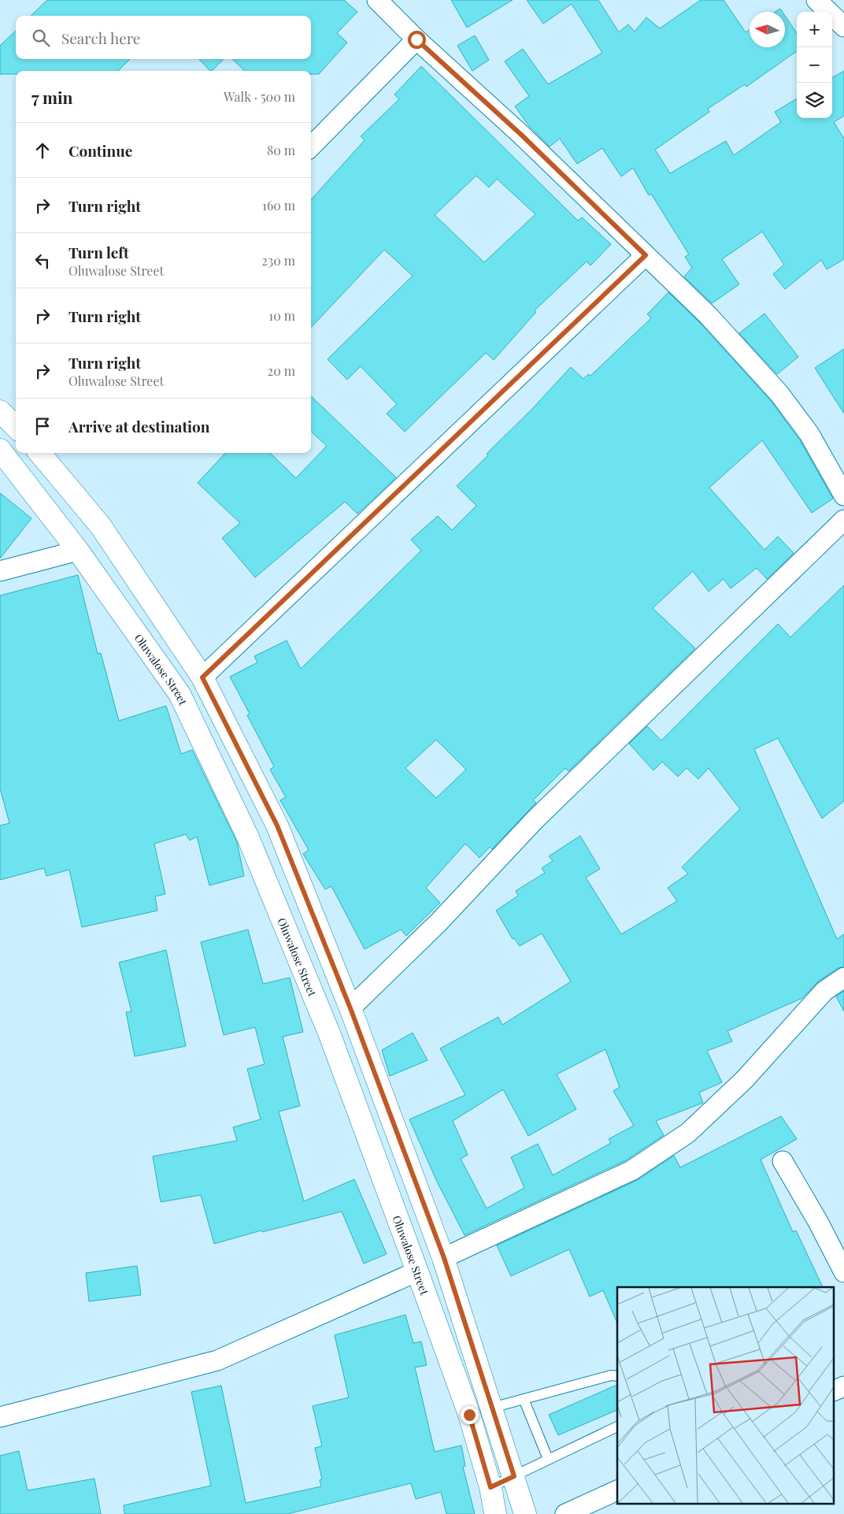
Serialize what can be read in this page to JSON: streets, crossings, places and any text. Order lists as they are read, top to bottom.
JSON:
{
  "streets": {
    "street": ["Oluwalose Street"]
  },
  "north": "left",
  "page": {
    "map_buttons": ["+", "−"],
    "search": "Search here",
    "heading": ["7 min", "Walk · 500 m"],
    "list": [
      ["Continue", "80 m"],
      ["Turn right", "160 m"],
      ["Turn left", "Oluwalose Street", "230 m"],
      ["Turn right", "10 m"],
      ["Turn right", "Oluwalose Street", "20 m"],
      "Arrive at destination"
    ]
  }
}
